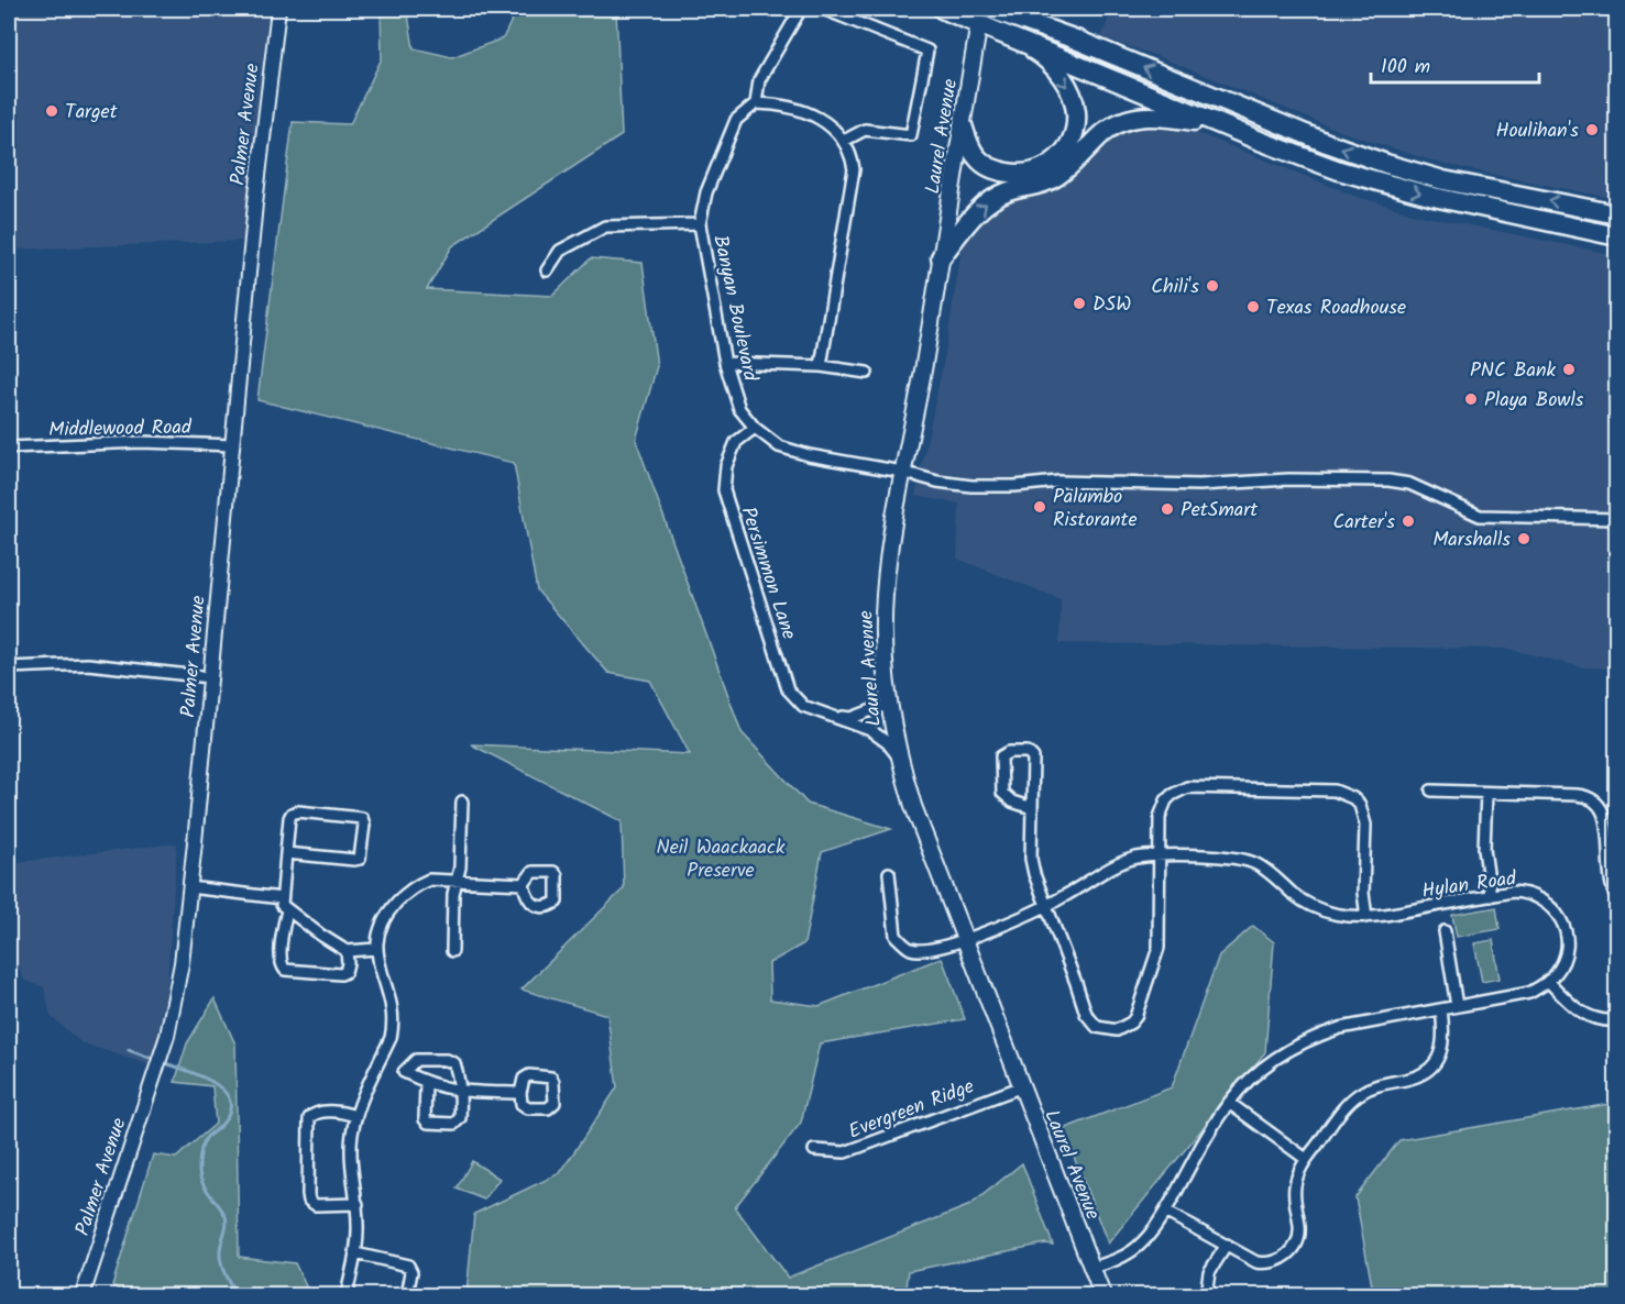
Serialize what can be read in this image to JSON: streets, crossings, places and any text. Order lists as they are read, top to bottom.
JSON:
{
  "streets": {
    "main road": ["Laurel Avenue"],
    "street": [
      "Palmer Avenue",
      "Banyan Boulevard",
      "Middlewood Road",
      "Persimmon Lane",
      "Hylan Road",
      "Evergreen Ridge"
    ]
  },
  "crossings": [
    ["Palmer Avenue", "Middlewood Road"],
    ["Laurel Avenue", "Banyan Boulevard"],
    ["Laurel Avenue", "Persimmon Lane"],
    ["Laurel Avenue", "Hylan Road"],
    ["Laurel Avenue", "Evergreen Ridge"],
    ["Banyan Boulevard", "Persimmon Lane"]
  ],
  "parks": ["Neil Waackaack Preserve"],
  "places": [
    "Target",
    "Houlihan's",
    "Chili's",
    "DSW",
    "Texas Roadhouse",
    "PNC Bank",
    "Playa Bowls",
    "Palumbo Ristorante",
    "PetSmart",
    "Carter's",
    "Marshalls"
  ],
  "scale_bar": "100 m"
}
